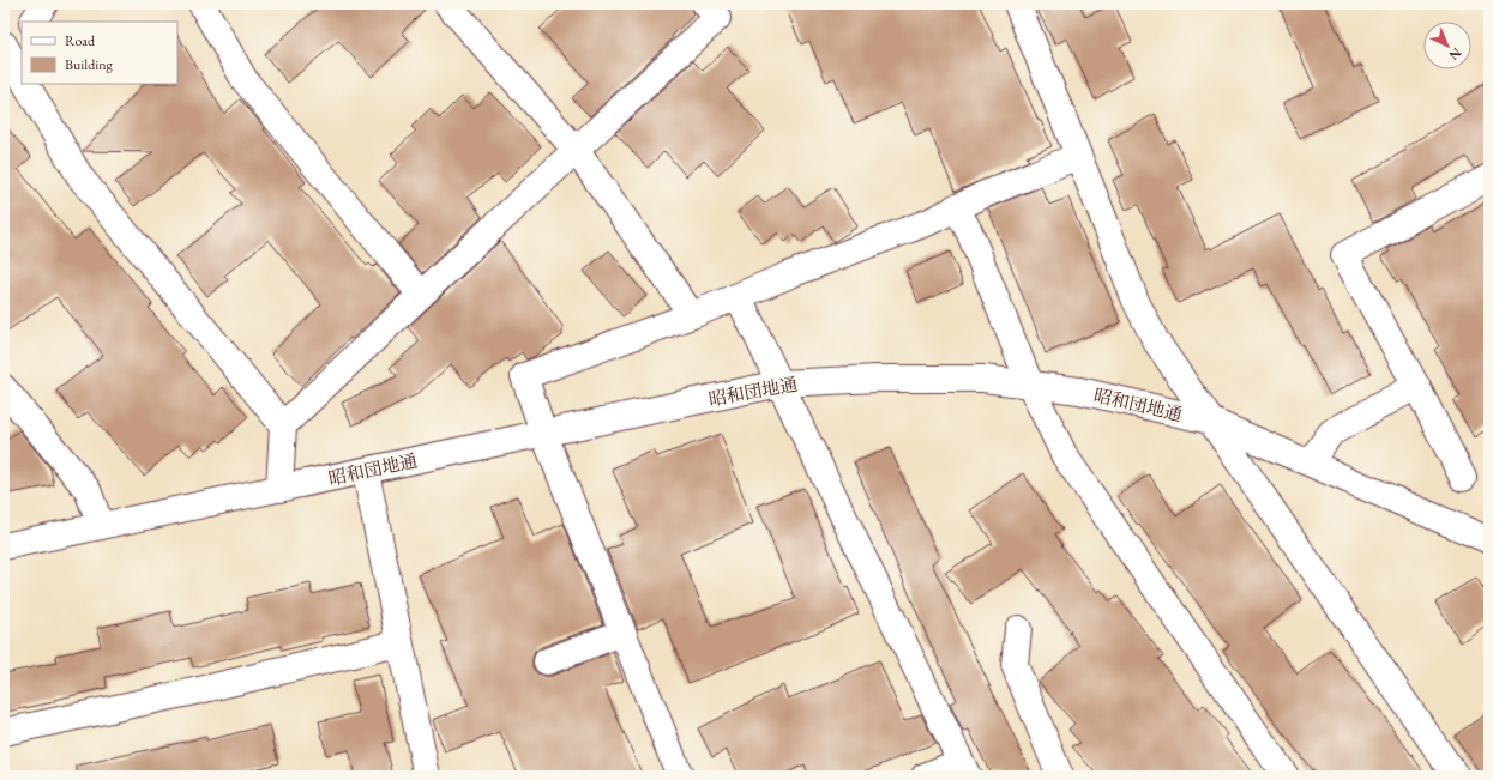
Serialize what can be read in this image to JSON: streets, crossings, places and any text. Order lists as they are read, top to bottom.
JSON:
{
  "streets": {
    "street": ["昭和団地通"]
  },
  "legend": ["Road", "Building"],
  "north": "bottom right"
}
